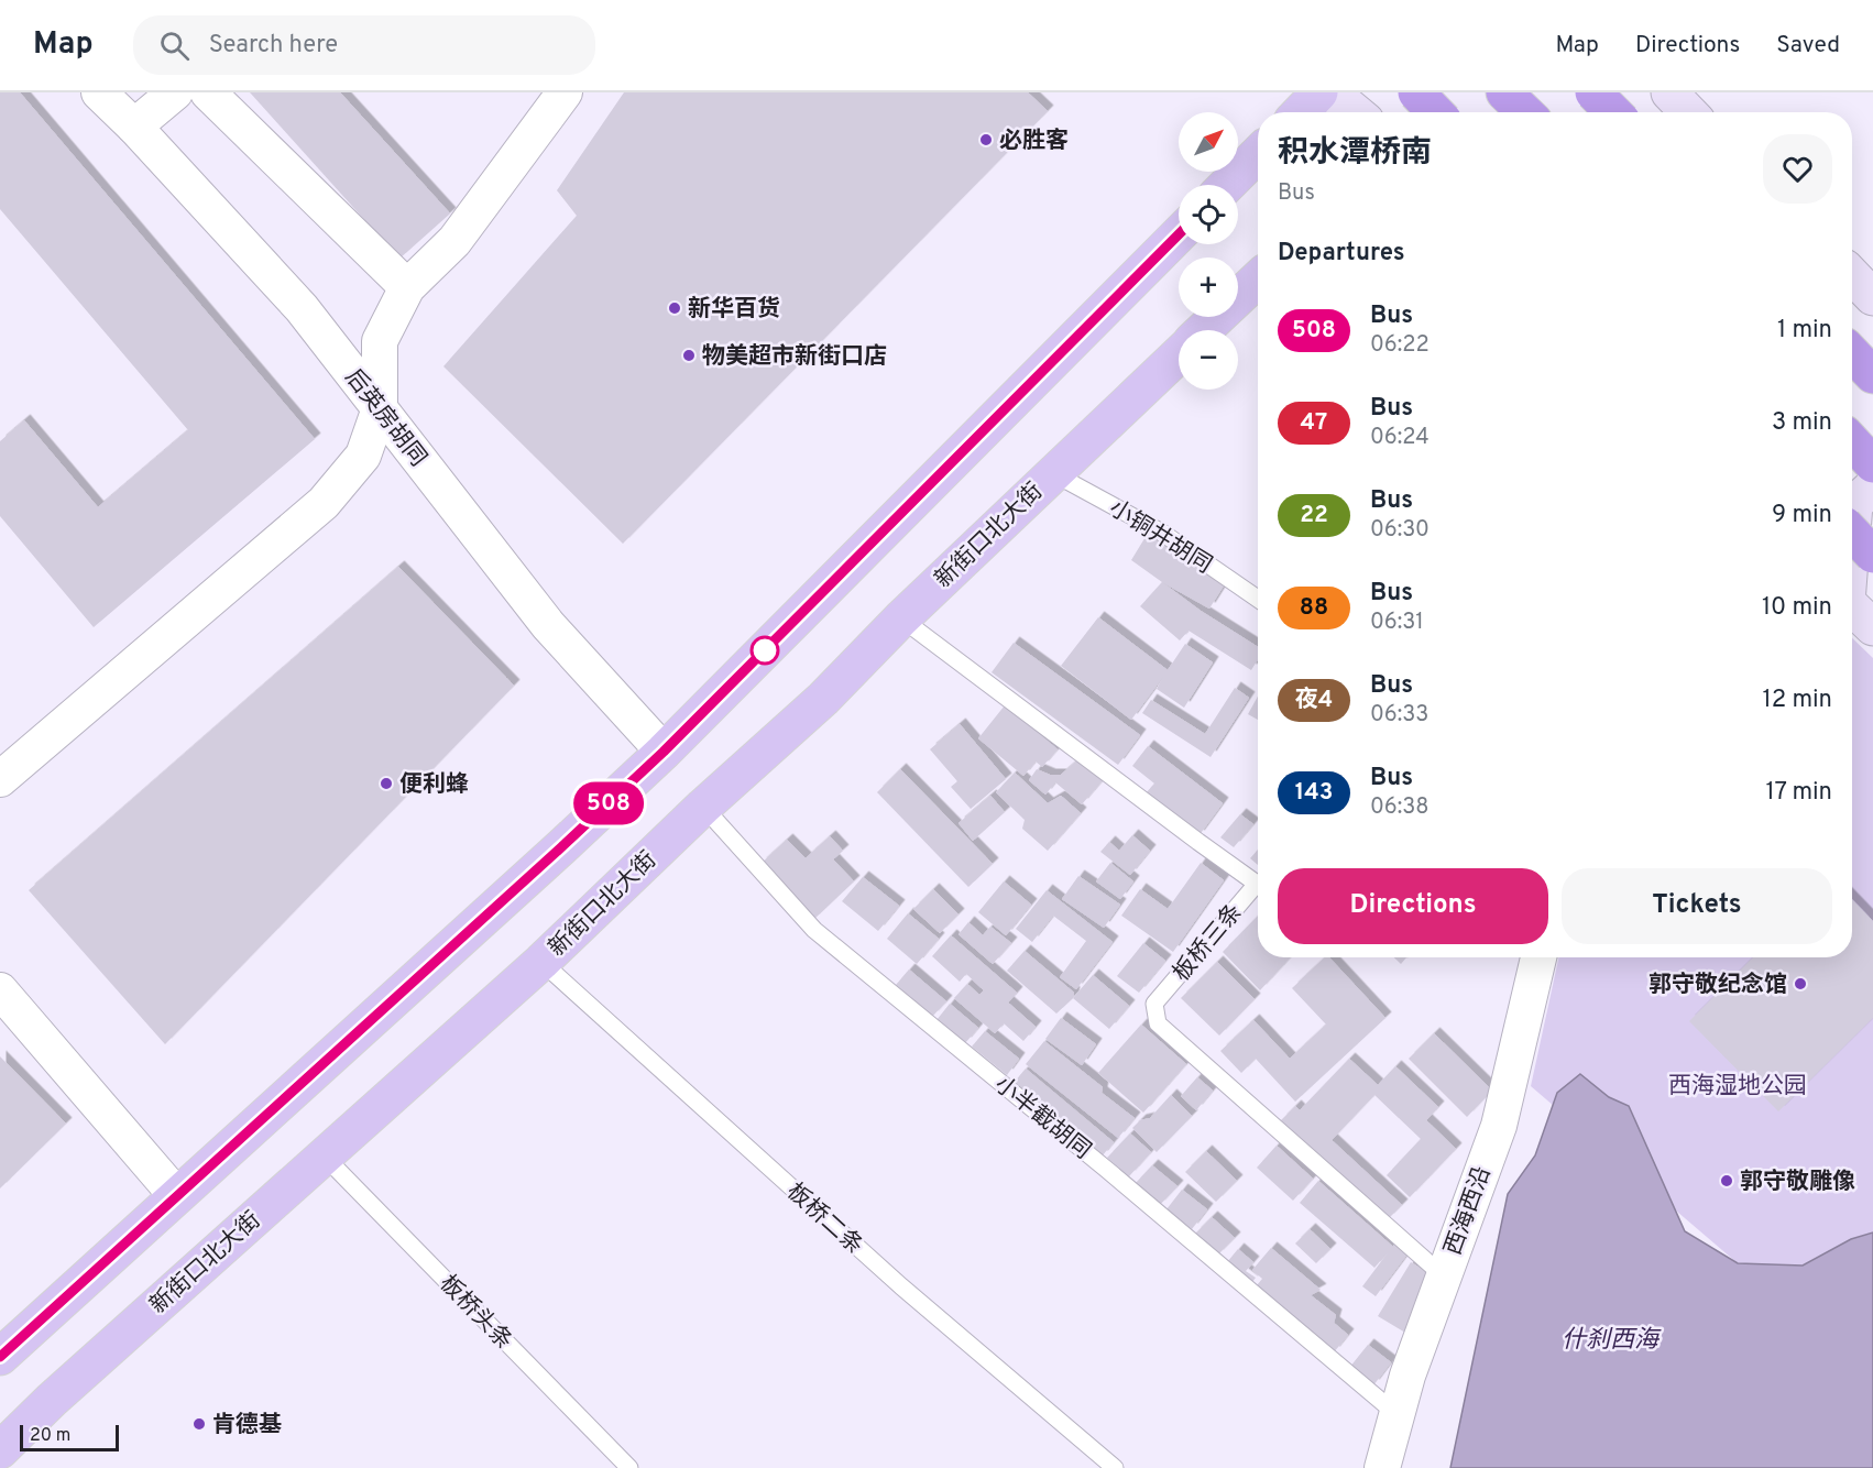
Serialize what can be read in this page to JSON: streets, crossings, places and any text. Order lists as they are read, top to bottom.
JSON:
{
  "streets": {
    "main road": ["新街口北大街"],
    "street": ["后英房胡同", "西海西沿"],
    "lane": [
      "小铜井胡同",
      "板桥三条",
      "小半截胡同",
      "板桥二条",
      "板桥头条"
    ]
  },
  "crossings": [
    ["新街口北大街", "小铜井胡同"],
    ["新街口北大街", "板桥三条"],
    ["新街口北大街", "小半截胡同"],
    ["新街口北大街", "板桥二条"],
    ["新街口北大街", "板桥头条"],
    ["板桥三条", "西海西沿"],
    ["小半截胡同", "西海西沿"]
  ],
  "water": ["什刹西海"],
  "parks": ["西海湿地公园"],
  "places": [
    "必胜客",
    "新华百货",
    "物美超市新街口店",
    "便利蜂",
    "郭守敬纪念馆",
    "郭守敬雕像",
    "肯德基"
  ],
  "lines": ["bus line 508"],
  "scale_bar": "20 m",
  "north": "top right",
  "page": {
    "header": "Map",
    "search": "Search here",
    "nav": ["Map", "Directions", "Saved"],
    "on_map": "508",
    "map_buttons": ["+", "−"],
    "heading": [
      ["积水潭桥南", "Bus"],
      "Departures"
    ],
    "list": [
      {
        "mark": "508",
        "name": "Bus",
        "note": "06:22",
        "value": "1 min"
      },
      {
        "mark": "47",
        "name": "Bus",
        "note": "06:24",
        "value": "3 min"
      },
      {
        "mark": "22",
        "name": "Bus",
        "note": "06:30",
        "value": "9 min"
      },
      {
        "mark": "88",
        "name": "Bus",
        "note": "06:31",
        "value": "10 min"
      },
      {
        "mark": "夜4",
        "name": "Bus",
        "note": "06:33",
        "value": "12 min"
      },
      {
        "mark": "143",
        "name": "Bus",
        "note": "06:38",
        "value": "17 min"
      }
    ],
    "buttons": ["Directions", "Tickets"],
    "scale": "20 m"
  }
}
